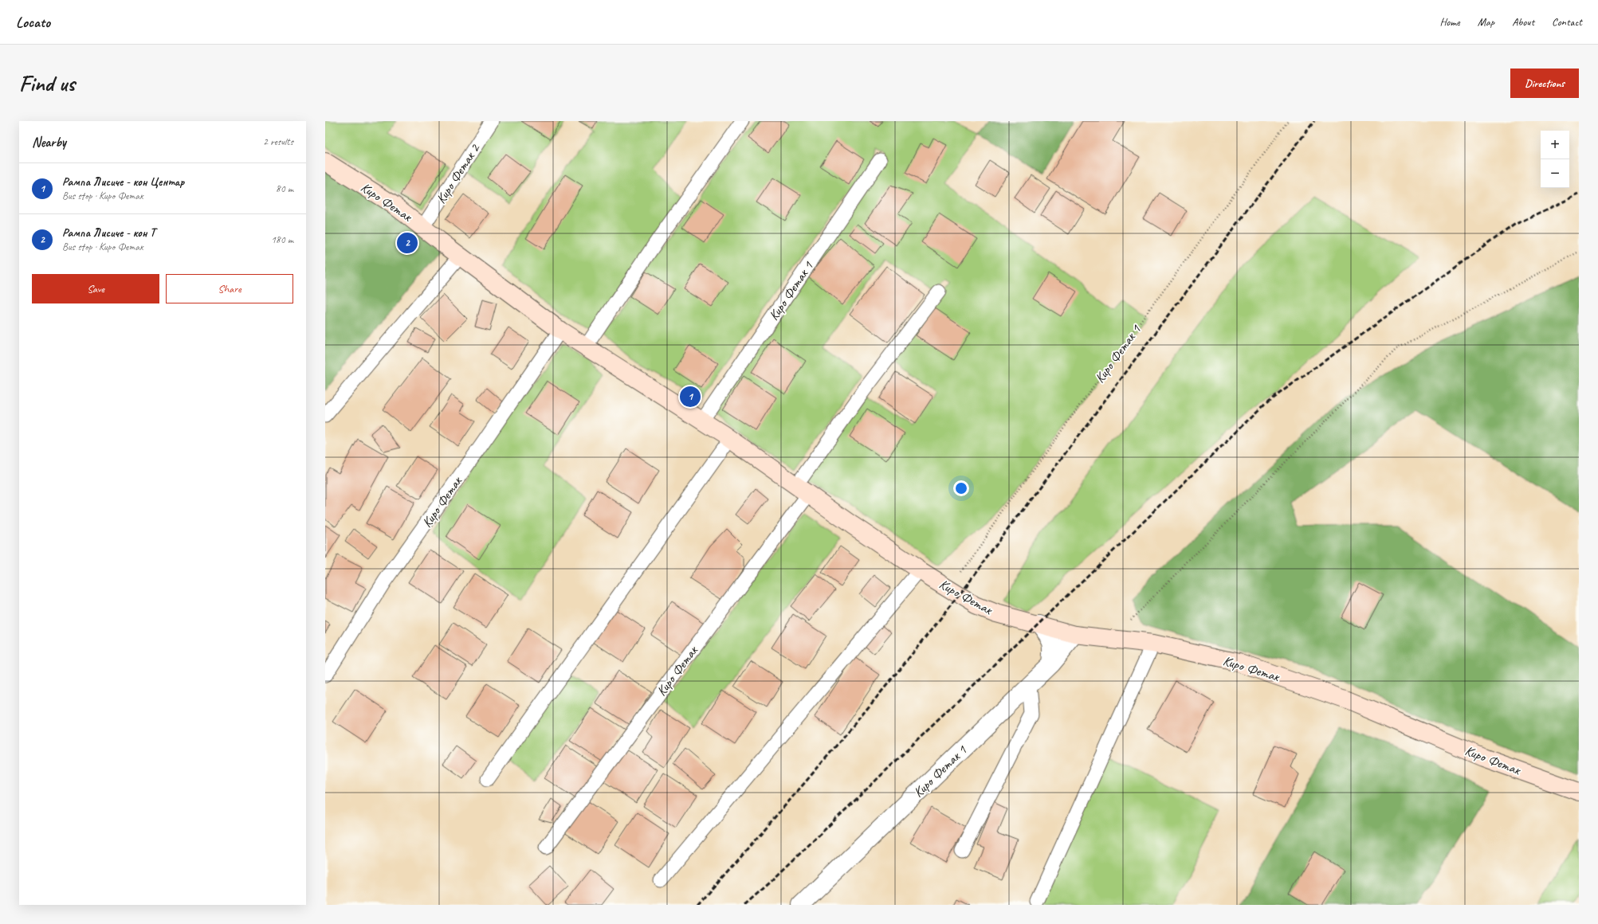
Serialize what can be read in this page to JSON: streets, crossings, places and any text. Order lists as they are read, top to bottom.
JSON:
{
  "streets": {
    "main road": ["Киро Фетак"],
    "street": ["Киро Фетак 1"],
    "lane": ["Киро Фетак 2"]
  },
  "crossings": [
    ["Киро Фетак 2", "Киро Фетак"],
    ["Киро Фетак", "Киро Фетак 1"]
  ],
  "page": {
    "header": "Locato",
    "nav": [
      "Home",
      "Map",
      "About",
      "Contact"
    ],
    "buttons": [
      "Directions",
      ["Save", "Share"]
    ],
    "title": "Find us",
    "heading": ["Nearby", "2 results"],
    "map_buttons": ["+", "−"],
    "list": [
      {
        "mark": "1",
        "name": "Рампа Лисиче - кон Центар",
        "note": "Bus stop · Киро Фетак",
        "value": "80 m"
      },
      {
        "mark": "2",
        "name": "Рампа Лисиче - кон Т",
        "note": "Bus stop · Киро Фетак",
        "value": "180 m"
      }
    ],
    "pins": ["2", "1"]
  }
}
